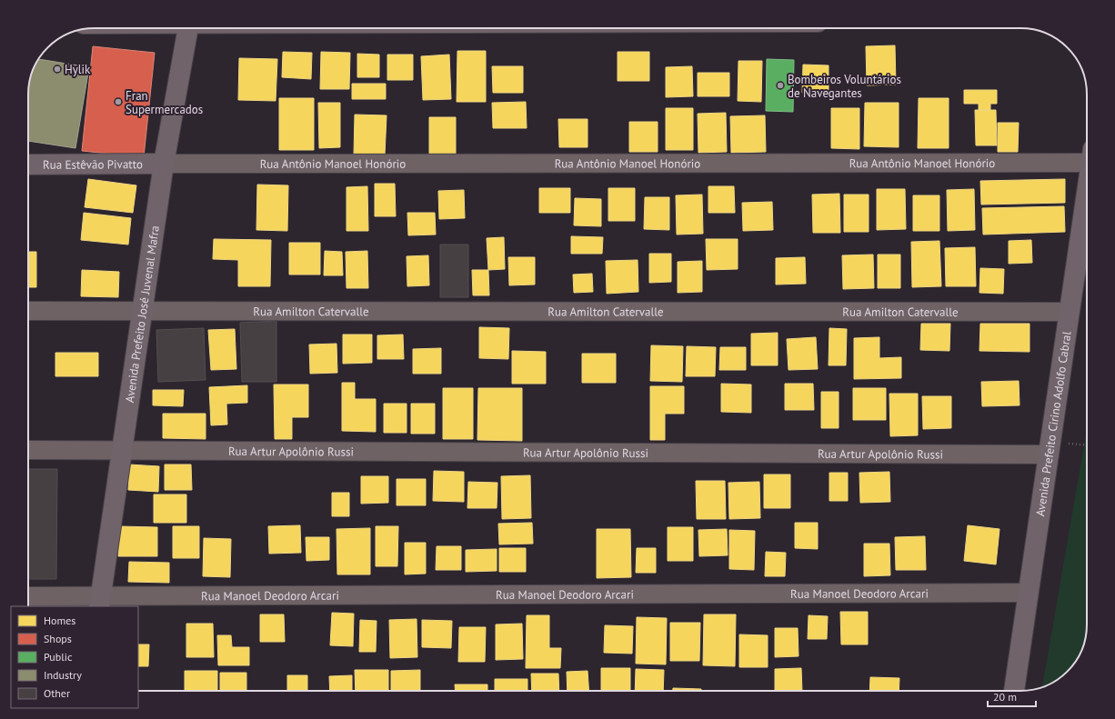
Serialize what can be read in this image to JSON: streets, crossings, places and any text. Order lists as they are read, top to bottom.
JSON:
{
  "streets": {
    "main road": ["Rua Estêvão Pivatto", "Avenida Prefeito José Juvenal Mafra", "Avenida Prefeito Cirino Adolfo Cabral"],
    "street": [
      "Rua Antônio Manoel Honório",
      "Rua Amilton Catervalle",
      "Rua Artur Apolônio Russi",
      "Rua Manoel Deodoro Arcari"
    ]
  },
  "crossings": [
    ["Rua Antônio Manoel Honório", "Rua Estêvão Pivatto"],
    ["Rua Antônio Manoel Honório", "Avenida Prefeito José Juvenal Mafra"],
    ["Rua Estêvão Pivatto", "Avenida Prefeito José Juvenal Mafra"],
    ["Rua Amilton Catervalle", "Avenida Prefeito José Juvenal Mafra"],
    ["Rua Amilton Catervalle", "Avenida Prefeito Cirino Adolfo Cabral"],
    ["Avenida Prefeito José Juvenal Mafra", "Rua Artur Apolônio Russi"],
    ["Avenida Prefeito José Juvenal Mafra", "Rua Manoel Deodoro Arcari"],
    ["Avenida Prefeito Cirino Adolfo Cabral", "Rua Artur Apolônio Russi"],
    ["Avenida Prefeito Cirino Adolfo Cabral", "Rua Manoel Deodoro Arcari"]
  ],
  "places": ["Hylik", "Bombeiros Voluntários de Navegantes", "Fran Supermercados"],
  "legend": [
    "Homes",
    "Shops",
    "Public",
    "Industry",
    "Other"
  ],
  "scale_bar": "20 m"
}
